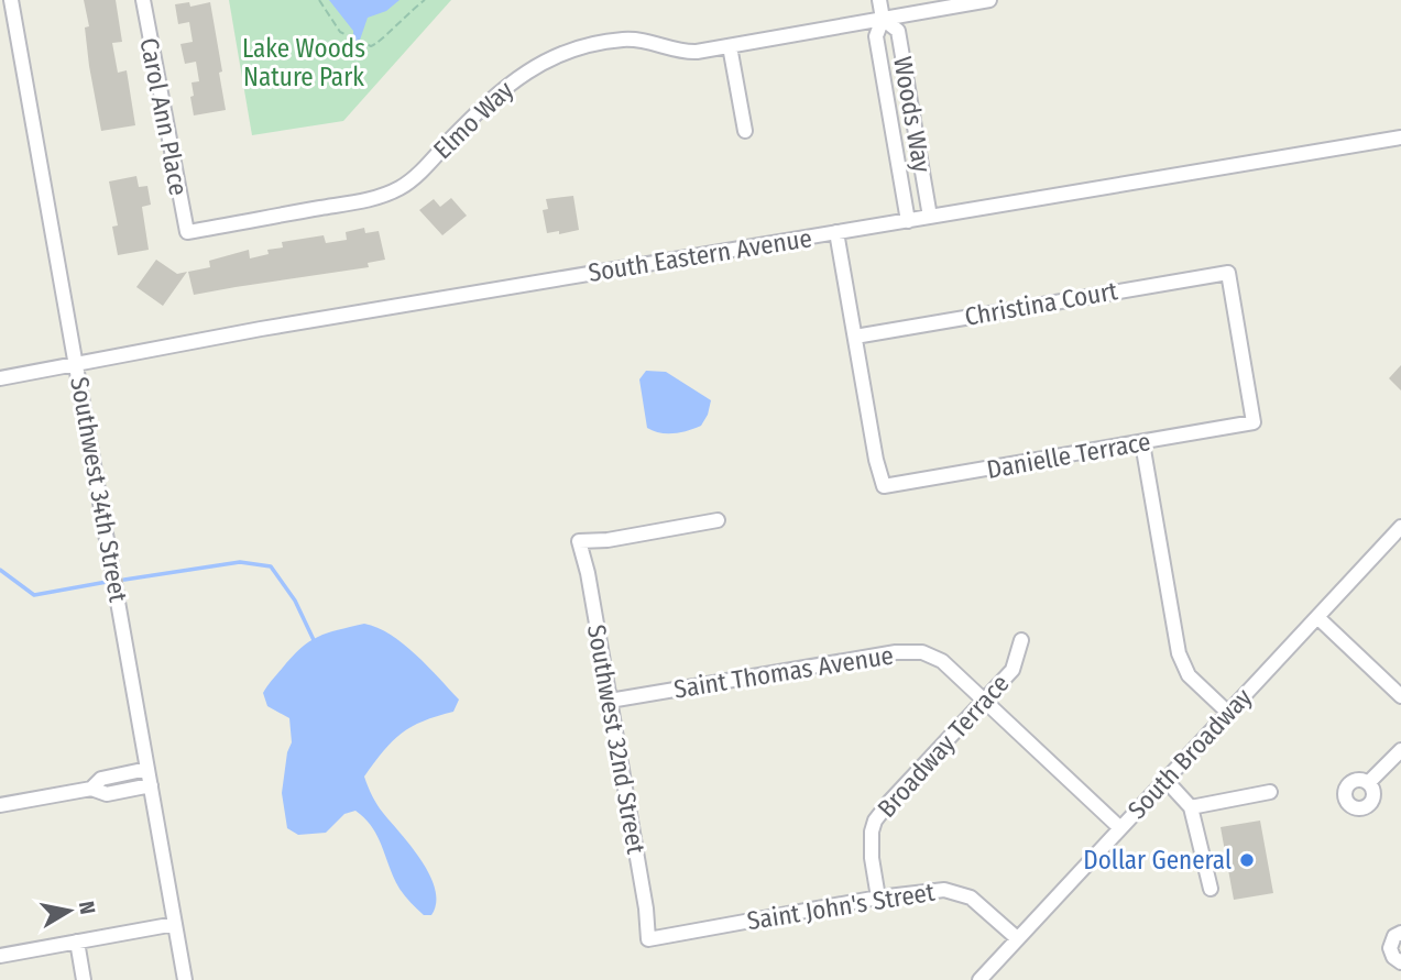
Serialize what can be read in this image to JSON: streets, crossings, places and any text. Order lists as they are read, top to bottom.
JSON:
{
  "streets": {
    "street": [
      "Woods Way",
      "Carol Ann Place",
      "Elmo Way",
      "South Eastern Avenue",
      "Christina Court",
      "Danielle Terrace",
      "Southwest 34th Street",
      "Saint Thomas Avenue",
      "Southwest 32nd Street",
      "Broadway Terrace",
      "South Broadway",
      "Saint John's Street"
    ]
  },
  "crossings": [
    ["Woods Way", "Elmo Way"],
    ["Woods Way", "South Eastern Avenue"],
    ["Carol Ann Place", "Elmo Way"],
    ["South Eastern Avenue", "Southwest 34th Street"],
    ["Christina Court", "Danielle Terrace"],
    ["Saint Thomas Avenue", "Southwest 32nd Street"],
    ["Saint Thomas Avenue", "Broadway Terrace"],
    ["Saint Thomas Avenue", "South Broadway"],
    ["Southwest 32nd Street", "Saint John's Street"],
    ["Broadway Terrace", "Saint John's Street"],
    ["South Broadway", "Saint John's Street"]
  ],
  "parks": ["Lake Woods Nature Park"],
  "places": ["Dollar General"],
  "north": "right"
}
